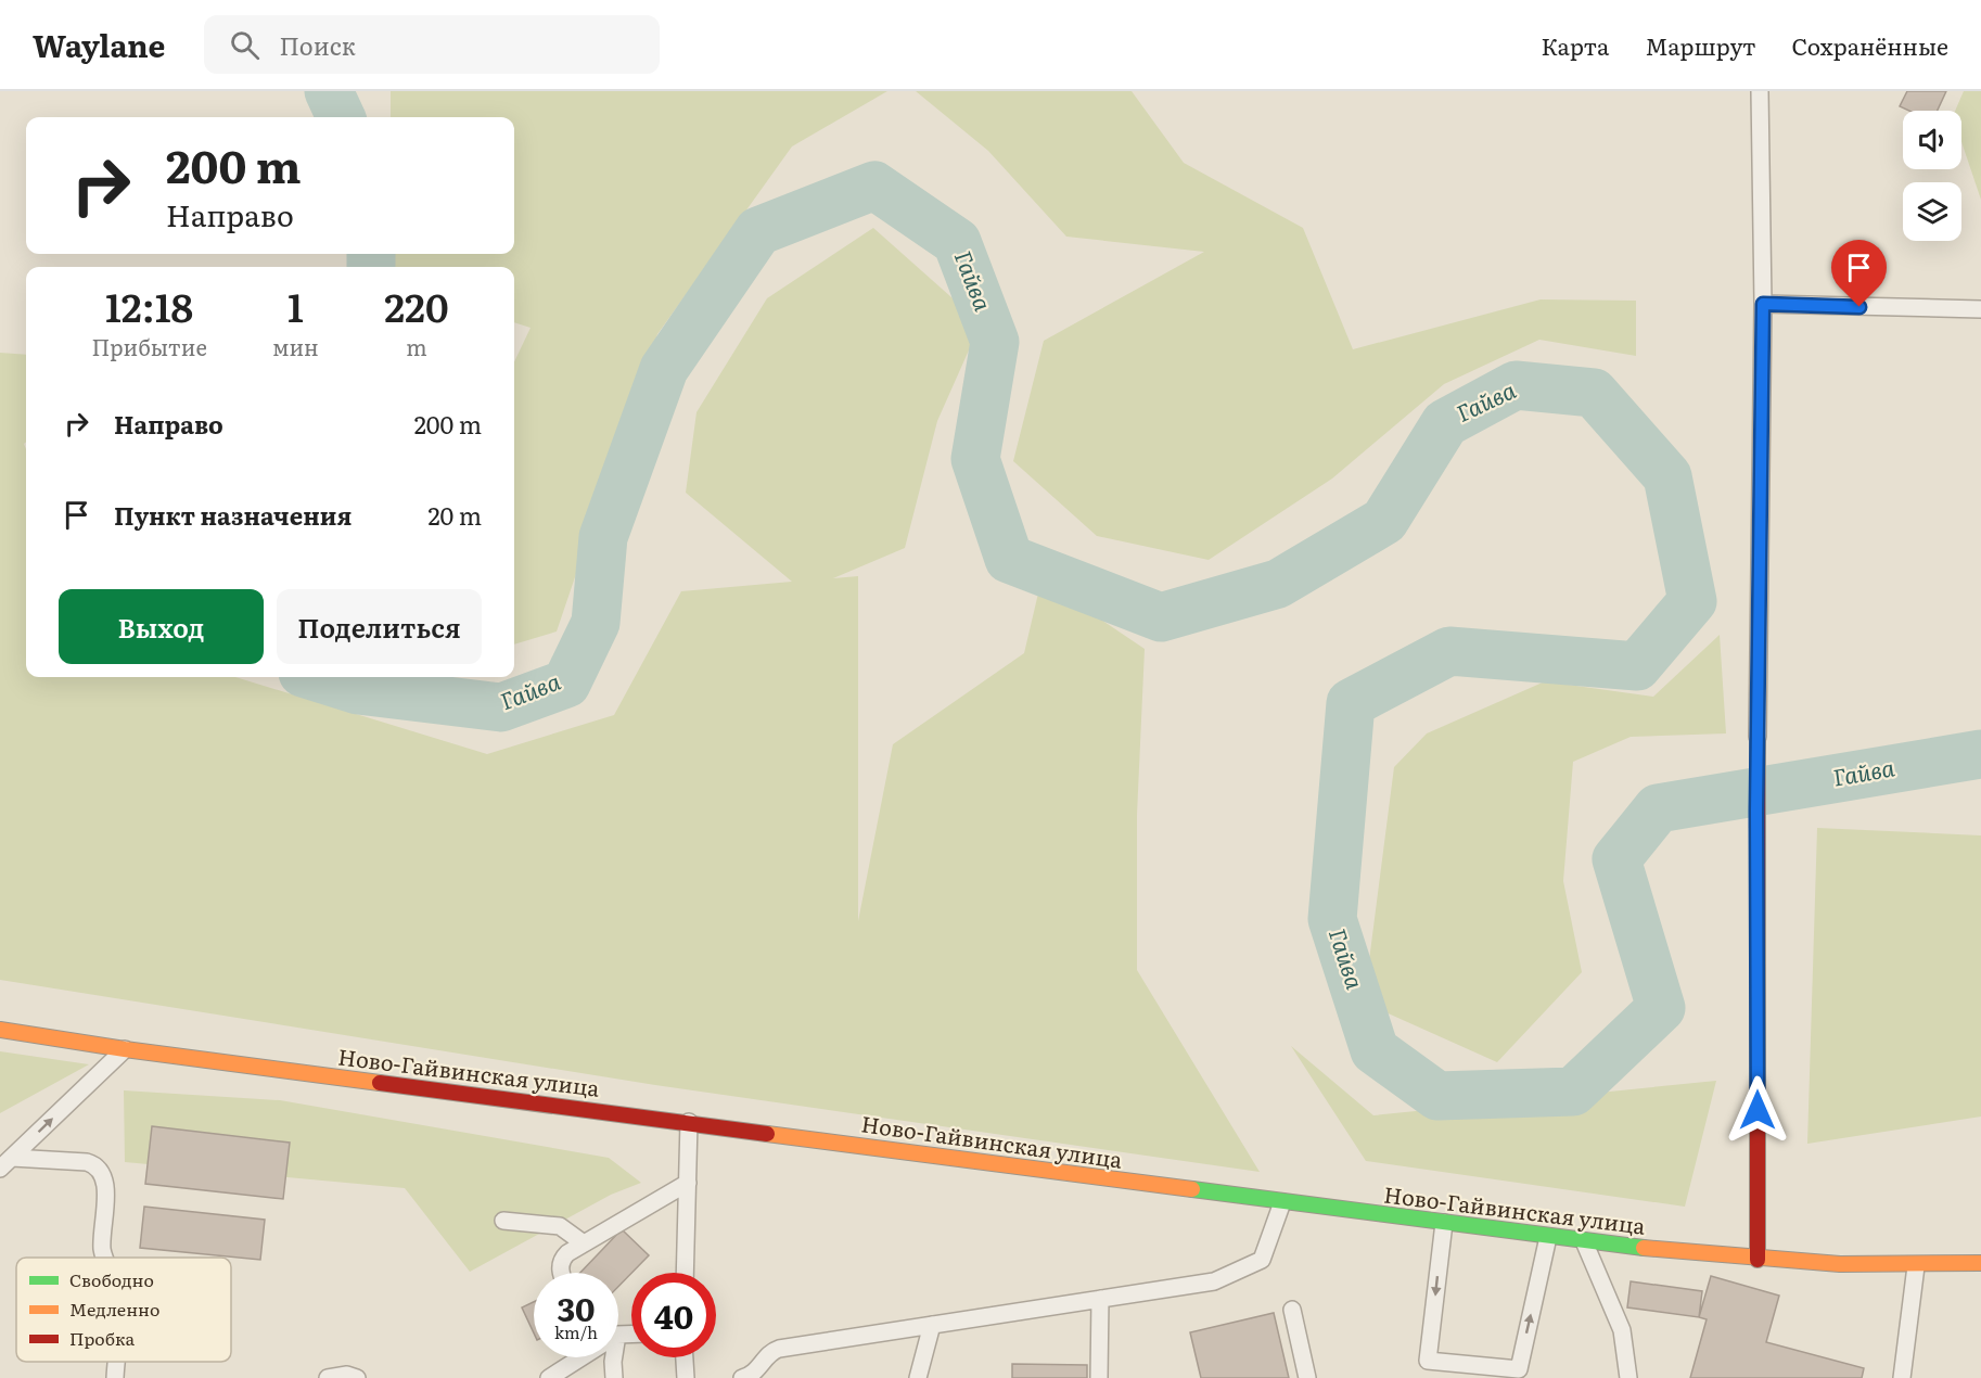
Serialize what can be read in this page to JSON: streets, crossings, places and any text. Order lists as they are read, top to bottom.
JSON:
{
  "streets": {
    "main road": ["Ново-Гайвинская улица"]
  },
  "water": ["Гайва"],
  "legend": ["Свободно", "Медленно", "Пробка"],
  "page": {
    "header": "Waylane",
    "search": "Поиск",
    "nav": ["Карта", "Маршрут", "Сохранённые"],
    "turn": ["200 m", "Направо"],
    "eta": [
      "12:18",
      "Прибытие",
      "1",
      "мин",
      "220",
      "m"
    ],
    "list": [
      {
        "name": "Направо",
        "value": "200 m"
      },
      {
        "name": "Пункт назначения",
        "value": "20 m"
      }
    ],
    "buttons": ["Выход", "Поделиться"],
    "speed": "30 km/h",
    "limit": "40"
  }
}
